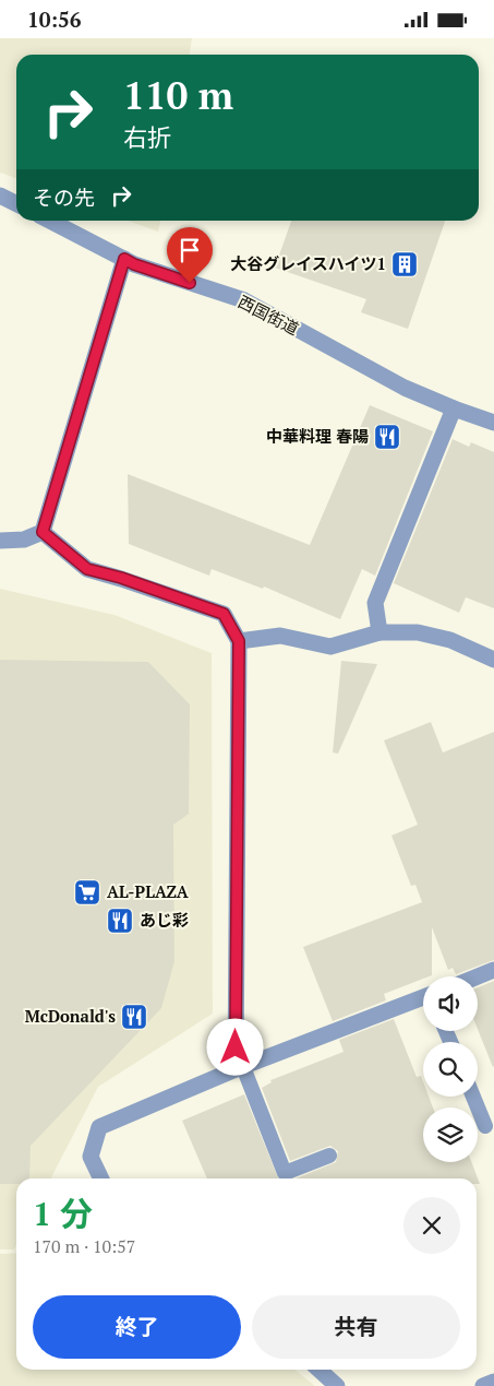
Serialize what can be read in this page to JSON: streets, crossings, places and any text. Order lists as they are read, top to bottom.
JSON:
{
  "streets": {
    "street": ["西国街道"]
  },
  "places": {
    "building": ["大谷グレイスハイツ1"],
    "restaurant": ["中華料理 春陽", "あじ彩", "McDonald's"],
    "supermarket": ["AL-PLAZA"]
  },
  "page": {
    "status": "10:56",
    "turn": ["110 m", "右折"],
    "then": "その先",
    "heading": ["1 分", "170 m · 10:57"],
    "buttons": ["終了", "共有"]
  }
}
